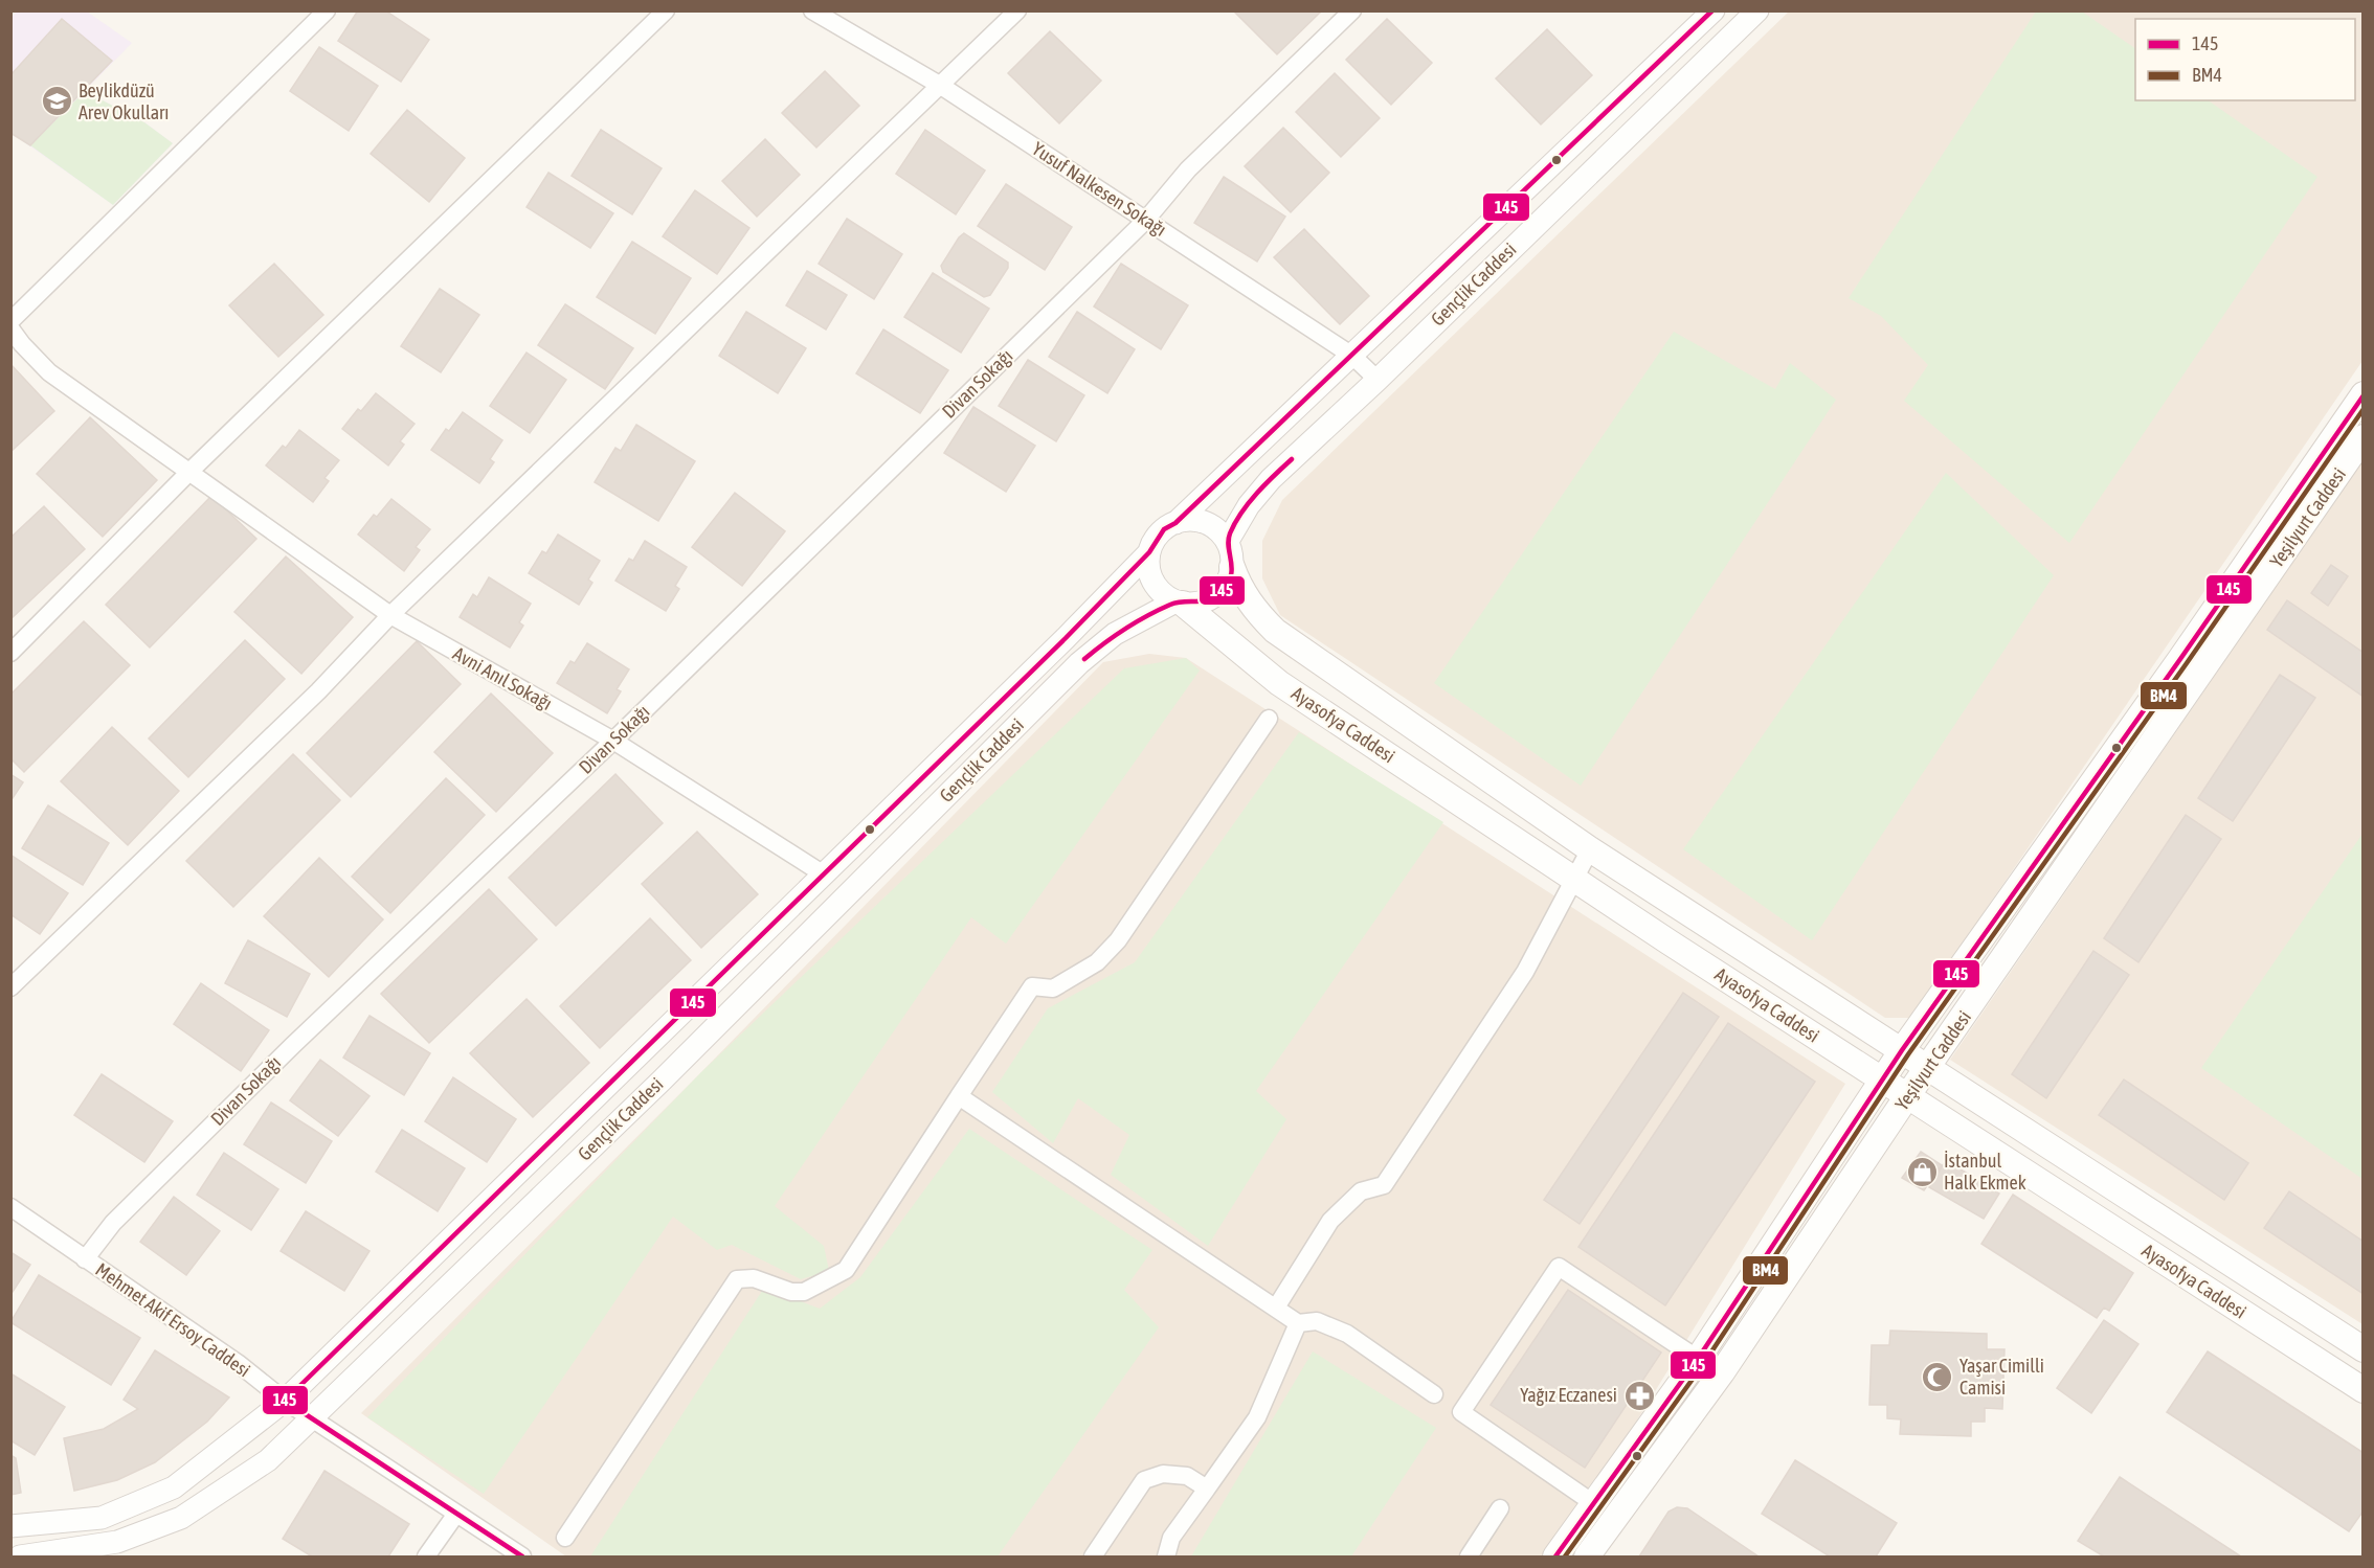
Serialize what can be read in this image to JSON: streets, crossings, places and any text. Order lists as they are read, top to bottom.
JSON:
{
  "streets": {
    "main road": ["Yeşilyurt Caddesi", "Ayasofya Caddesi"],
    "street": [
      "Yusuf Nalkesen Sokağı",
      "Gençlik Caddesi",
      "Divan Sokağı",
      "Avni Anıl Sokağı",
      "Mehmet Akif Ersoy Caddesi"
    ]
  },
  "crossings": [
    ["Yusuf Nalkesen Sokağı", "Gençlik Caddesi"],
    ["Yusuf Nalkesen Sokağı", "Divan Sokağı"],
    ["Gençlik Caddesi", "Avni Anıl Sokağı"],
    ["Gençlik Caddesi", "Ayasofya Caddesi"],
    ["Gençlik Caddesi", "Mehmet Akif Ersoy Caddesi"],
    ["Divan Sokağı", "Avni Anıl Sokağı"],
    ["Divan Sokağı", "Mehmet Akif Ersoy Caddesi"],
    ["Yeşilyurt Caddesi", "Ayasofya Caddesi"]
  ],
  "places": {
    "school or university": ["Beylikdüzü Arev Okulları"],
    "shop": ["İstanbul Halk Ekmek"],
    "mosque": ["Yaşar Cimilli Camisi"],
    "pharmacy": ["Yağız Eczanesi"]
  },
  "lines": ["transit line 145", "transit line BM4"],
  "legend": ["145", "BM4"]
}
